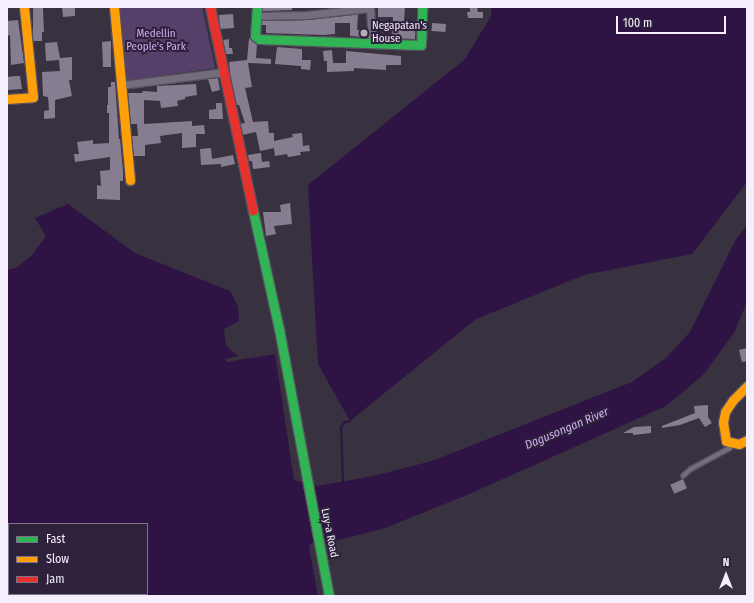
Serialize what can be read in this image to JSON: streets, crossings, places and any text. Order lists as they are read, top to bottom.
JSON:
{
  "streets": {
    "street": ["Luy-a Road"]
  },
  "water": ["Dagusongan River"],
  "parks": ["Medellin People's Park"],
  "places": ["Negapatan's House"],
  "legend": ["Fast", "Slow", "Jam"],
  "scale_bar": "100 m",
  "north": "top"
}
